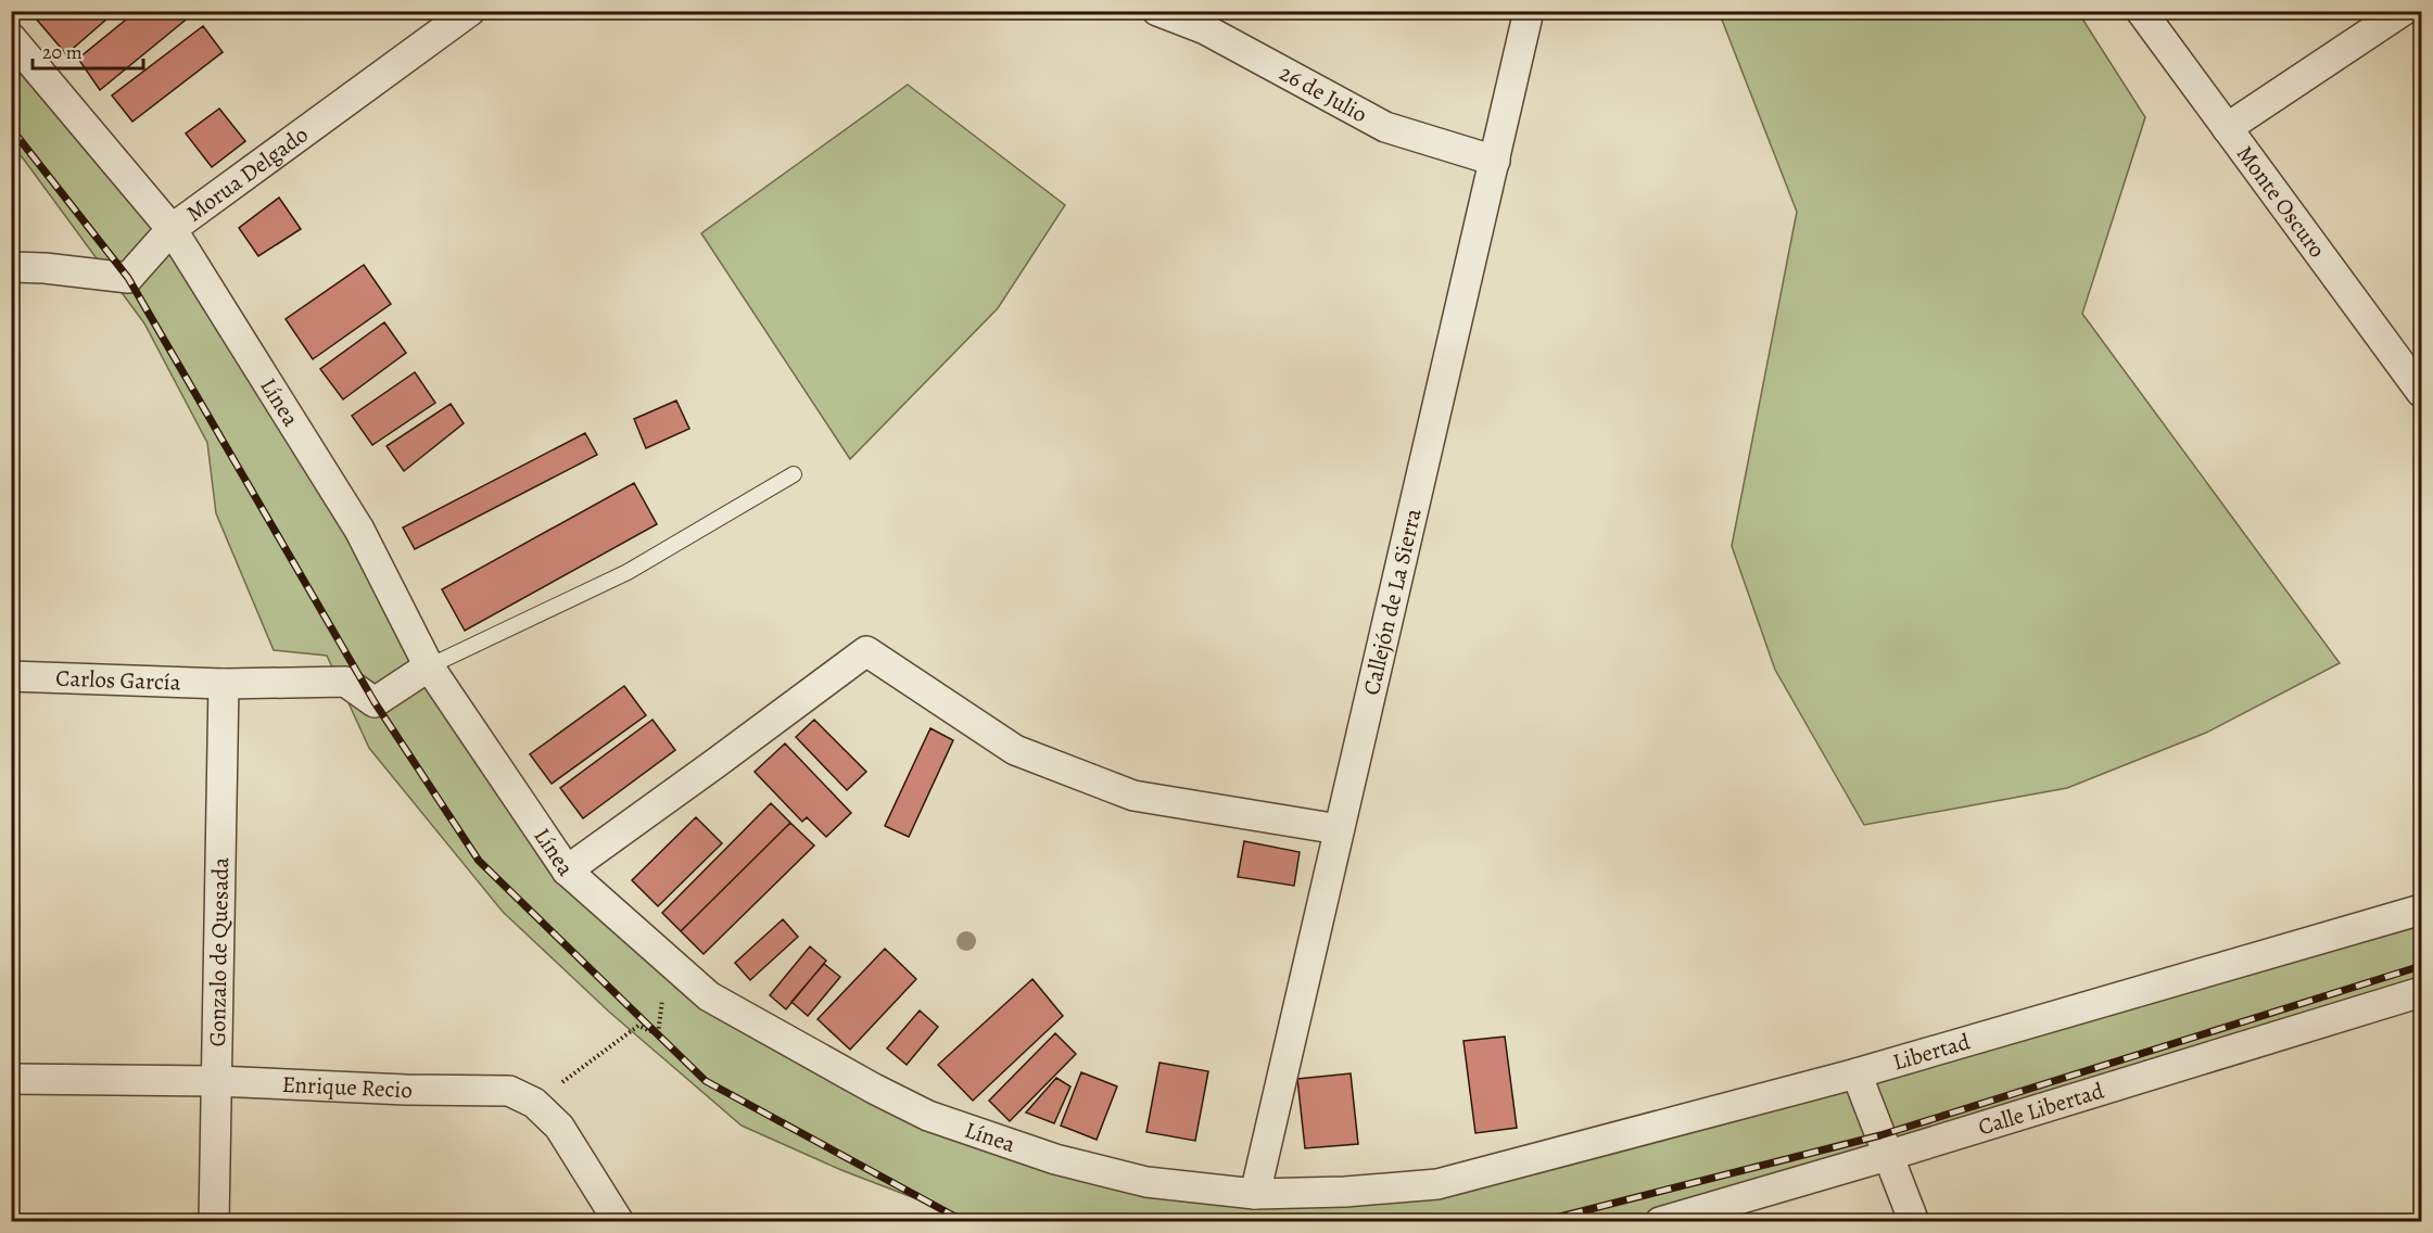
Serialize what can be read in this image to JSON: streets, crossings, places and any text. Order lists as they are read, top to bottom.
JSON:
{
  "streets": {
    "street": [
      "26 de Julio",
      "Morua Delgado",
      "Monte Oscuro",
      "Línea",
      "Callejón de La Sierra",
      "Carlos García",
      "Gonzalo de Quesada",
      "Libertad",
      "Enrique Recio",
      "Calle Libertad"
    ]
  },
  "crossings": [
    ["26 de Julio", "Callejón de La Sierra"],
    ["Morua Delgado", "Línea"],
    ["Línea", "Callejón de La Sierra"],
    ["Línea", "Carlos García"],
    ["Línea", "Libertad"],
    ["Carlos García", "Gonzalo de Quesada"],
    ["Gonzalo de Quesada", "Enrique Recio"]
  ],
  "scale_bar": "20 m"
}
